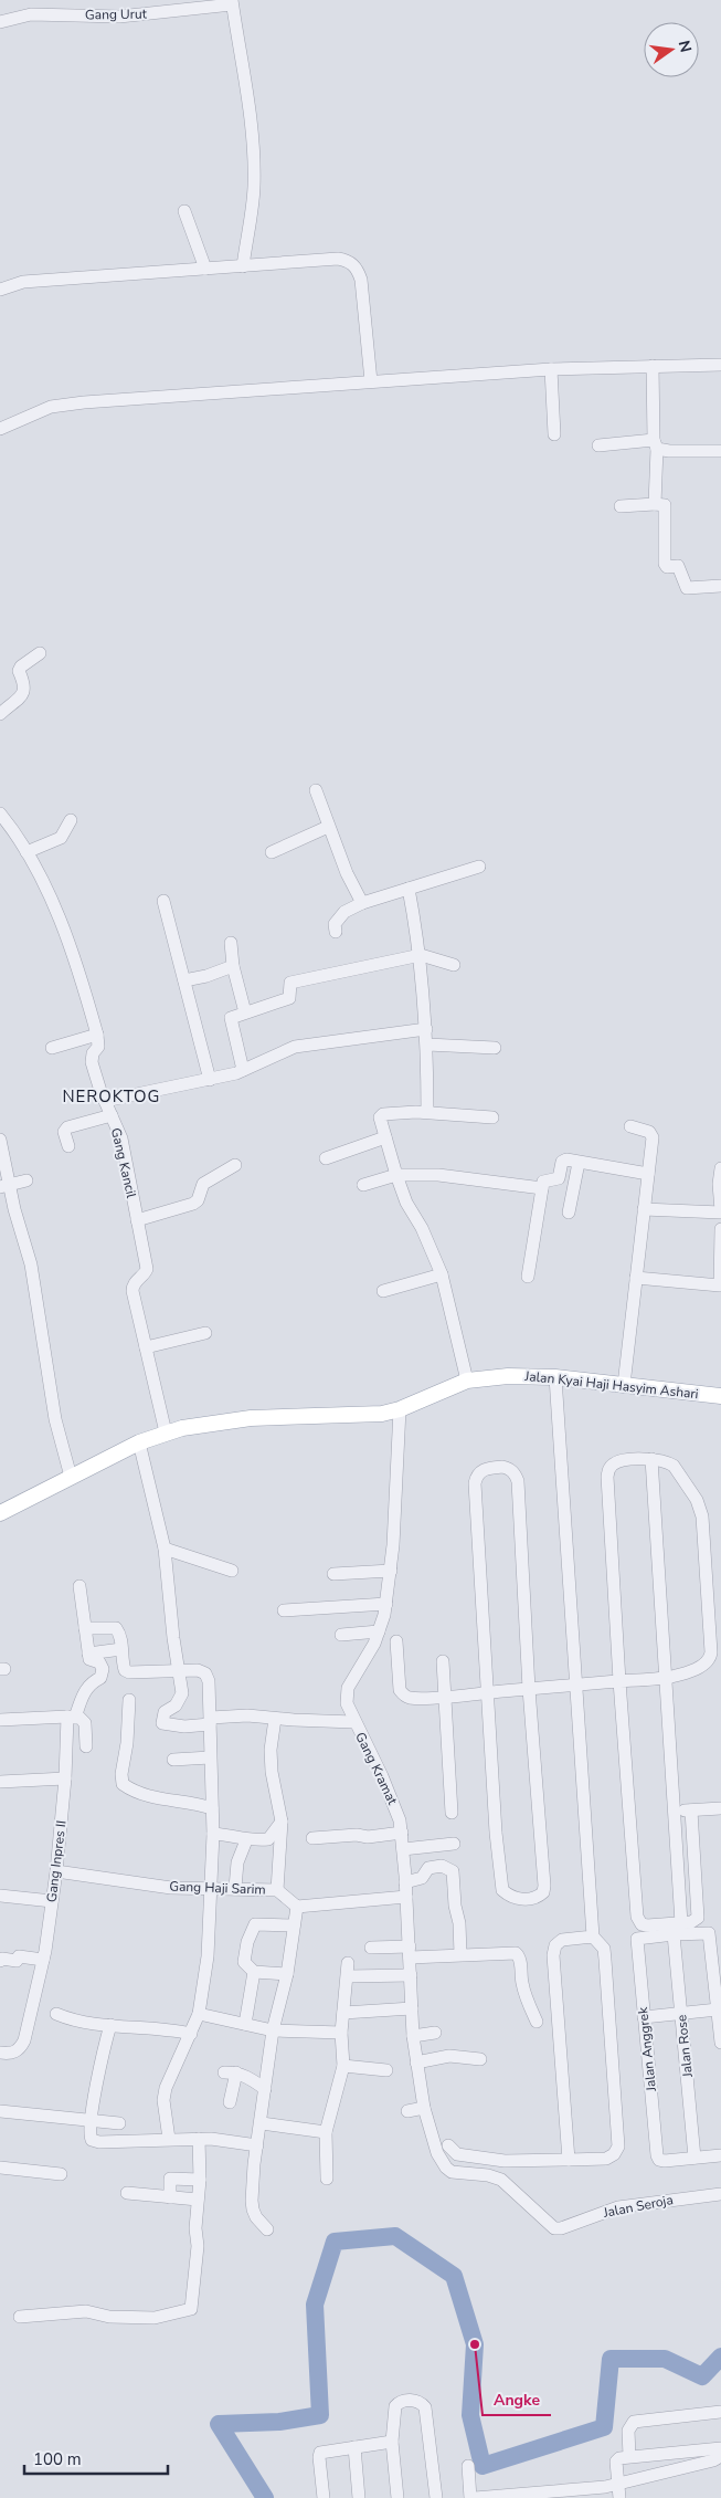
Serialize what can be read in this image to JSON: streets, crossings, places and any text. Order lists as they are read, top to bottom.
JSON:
{
  "streets": {
    "main road": ["Jalan Kyai Haji Hasyim Ashari"],
    "street": [
      "Gang Urut",
      "Gang Kancil",
      "Gang Kramat",
      "Gang Inpres II",
      "Gang Haji Sarim",
      "Jalan Rose",
      "Jalan Anggrek",
      "Jalan Seroja"
    ]
  },
  "crossings": [
    ["Gang Kancil", "Jalan Kyai Haji Hasyim Ashari"],
    ["Jalan Kyai Haji Hasyim Ashari", "Gang Kramat"],
    ["Gang Kramat", "Jalan Seroja"],
    ["Gang Inpres II", "Gang Haji Sarim"],
    ["Jalan Rose", "Jalan Anggrek"]
  ],
  "districts": ["NEROKTOG"],
  "places": ["Angke"],
  "scale_bar": "100 m",
  "north": "right"
}
